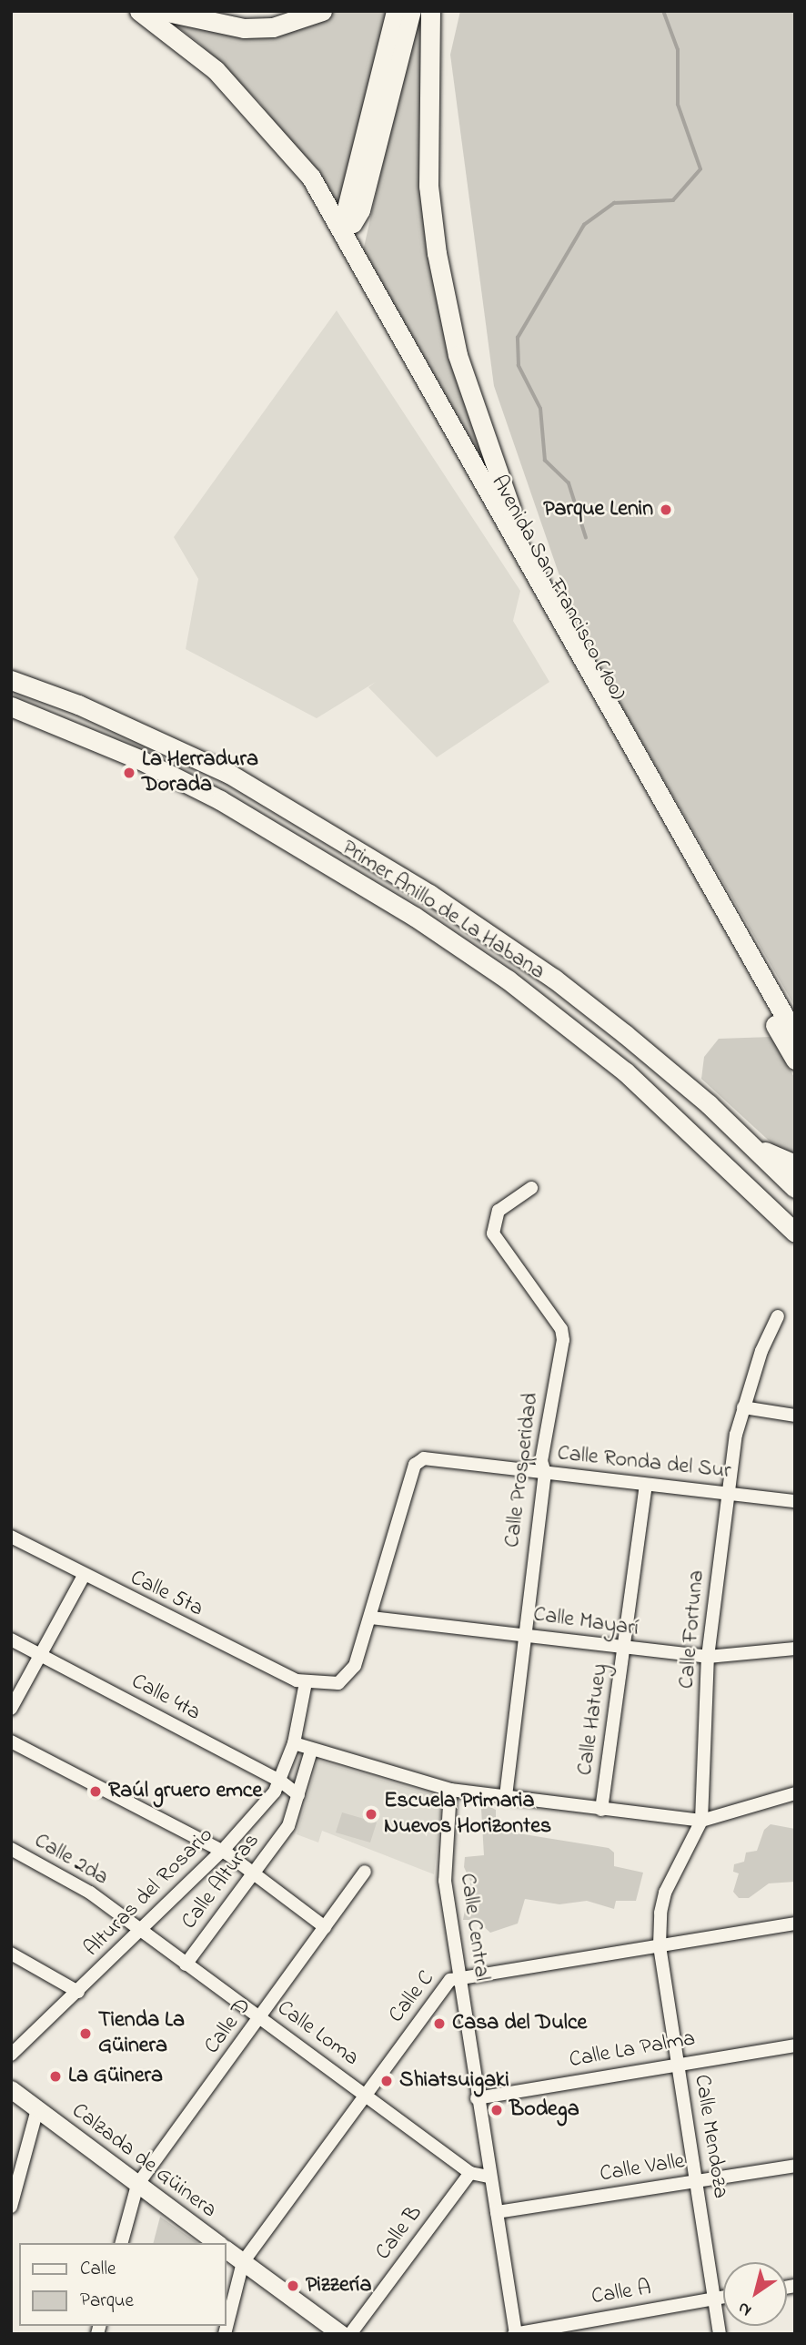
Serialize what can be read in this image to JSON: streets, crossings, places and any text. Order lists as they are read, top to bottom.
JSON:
{
  "streets": {
    "highway": ["Avenida San Francisco (100)", "Primer Anillo de La Habana"],
    "main road": ["Calzada de Güinera"],
    "street": [
      "Calle Ronda del Sur",
      "Calle Prosperidad",
      "Calle 5ta",
      "Calle Mayarí",
      "Calle Fortuna",
      "Calle 4ta",
      "Calle Hatuey",
      "Calle 2da",
      "Calle Alturas",
      "Alturas del Rosario",
      "Calle Central",
      "Calle C",
      "Calle D",
      "Calle Loma",
      "Calle La Palma",
      "Calle Mendoza",
      "Calle Valle",
      "Calle B",
      "Calle A"
    ]
  },
  "crossings": [
    ["Calle Ronda del Sur", "Calle Prosperidad"],
    ["Calle Ronda del Sur", "Calle Mayarí"],
    ["Calle Ronda del Sur", "Calle Fortuna"],
    ["Calle Ronda del Sur", "Calle Hatuey"],
    ["Calle Prosperidad", "Calle Mayarí"],
    ["Calle 5ta", "Alturas del Rosario"],
    ["Calle Mayarí", "Calle Fortuna"],
    ["Calle Mayarí", "Calle Hatuey"],
    ["Calle Fortuna", "Calle C"],
    ["Calle Fortuna", "Calle Mendoza"],
    ["Calle 4ta", "Calle Alturas"],
    ["Calle 4ta", "Alturas del Rosario"],
    ["Calle 2da", "Alturas del Rosario"],
    ["Calle 2da", "Calle Loma"],
    ["Calle Alturas", "Calle Loma"],
    ["Alturas del Rosario", "Calle Loma"],
    ["Calle Central", "Calle C"],
    ["Calle Central", "Calle La Palma"],
    ["Calle Central", "Calle Valle"],
    ["Calle Central", "Calle A"],
    ["Calle C", "Calle Loma"],
    ["Calle C", "Calle Mendoza"],
    ["Calle C", "Calzada de Güinera"],
    ["Calle D", "Calle Loma"],
    ["Calle D", "Calzada de Güinera"],
    ["Calle Loma", "Calle B"],
    ["Calle La Palma", "Calle Mendoza"],
    ["Calle Mendoza", "Calle Valle"],
    ["Calle Mendoza", "Calle A"]
  ],
  "places": [
    "Parque Lenin",
    "La Herradura Dorada",
    "Raúl gruero emce",
    "Escuela Primaria Nuevos Horizontes",
    "Casa del Dulce",
    "Tienda La Güinera",
    "La Güinera",
    "Shiatsuigaki",
    "Bodega",
    "Pizzería"
  ],
  "legend": ["Calle", "Parque"],
  "north": "bottom left"
}
